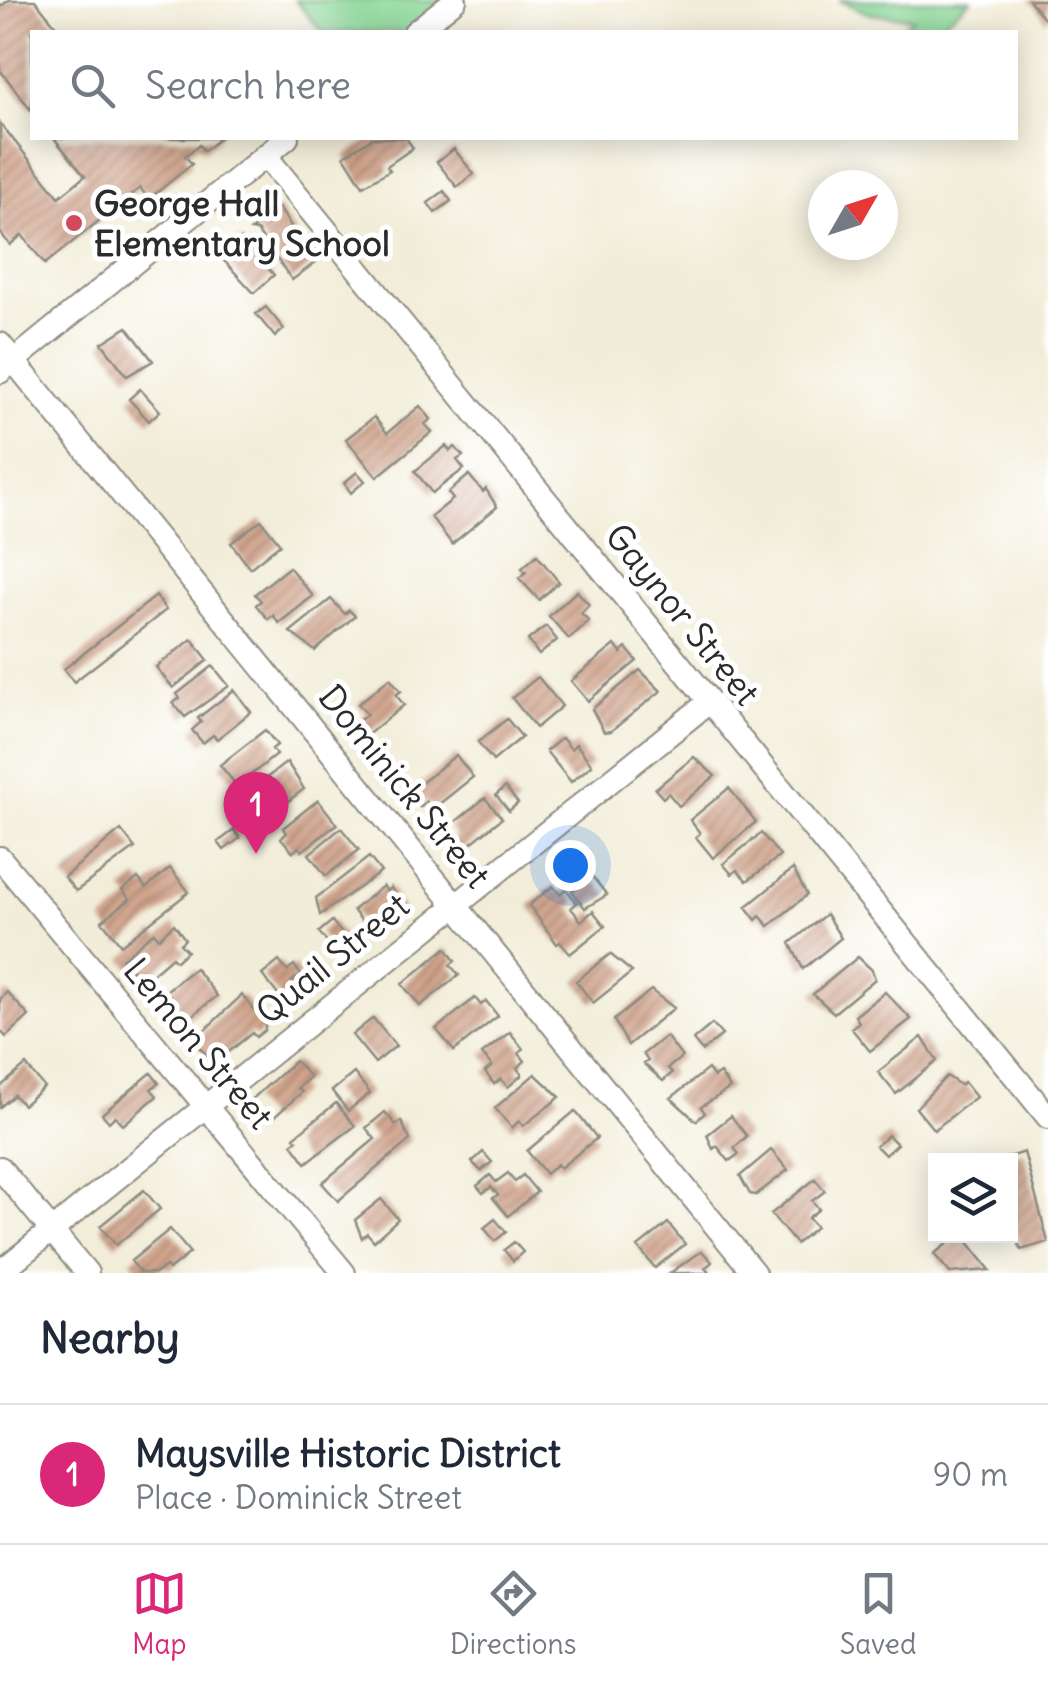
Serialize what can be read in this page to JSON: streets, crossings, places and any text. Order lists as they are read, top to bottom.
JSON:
{
  "streets": {
    "street": [
      "Gaynor Street",
      "Dominick Street",
      "Quail Street",
      "Lemon Street"
    ]
  },
  "crossings": [
    ["Gaynor Street", "Quail Street"],
    ["Dominick Street", "Quail Street"],
    ["Quail Street", "Lemon Street"]
  ],
  "places": ["George Hall Elementary School"],
  "north": "top right",
  "page": {
    "search": "Search here",
    "pins": "1",
    "heading": "Nearby",
    "list": [
      {
        "mark": "1",
        "name": "Maysville Historic District",
        "note": "Place · Dominick Street",
        "value": "90 m"
      }
    ],
    "nav": ["Map", "Directions", "Saved"]
  }
}
